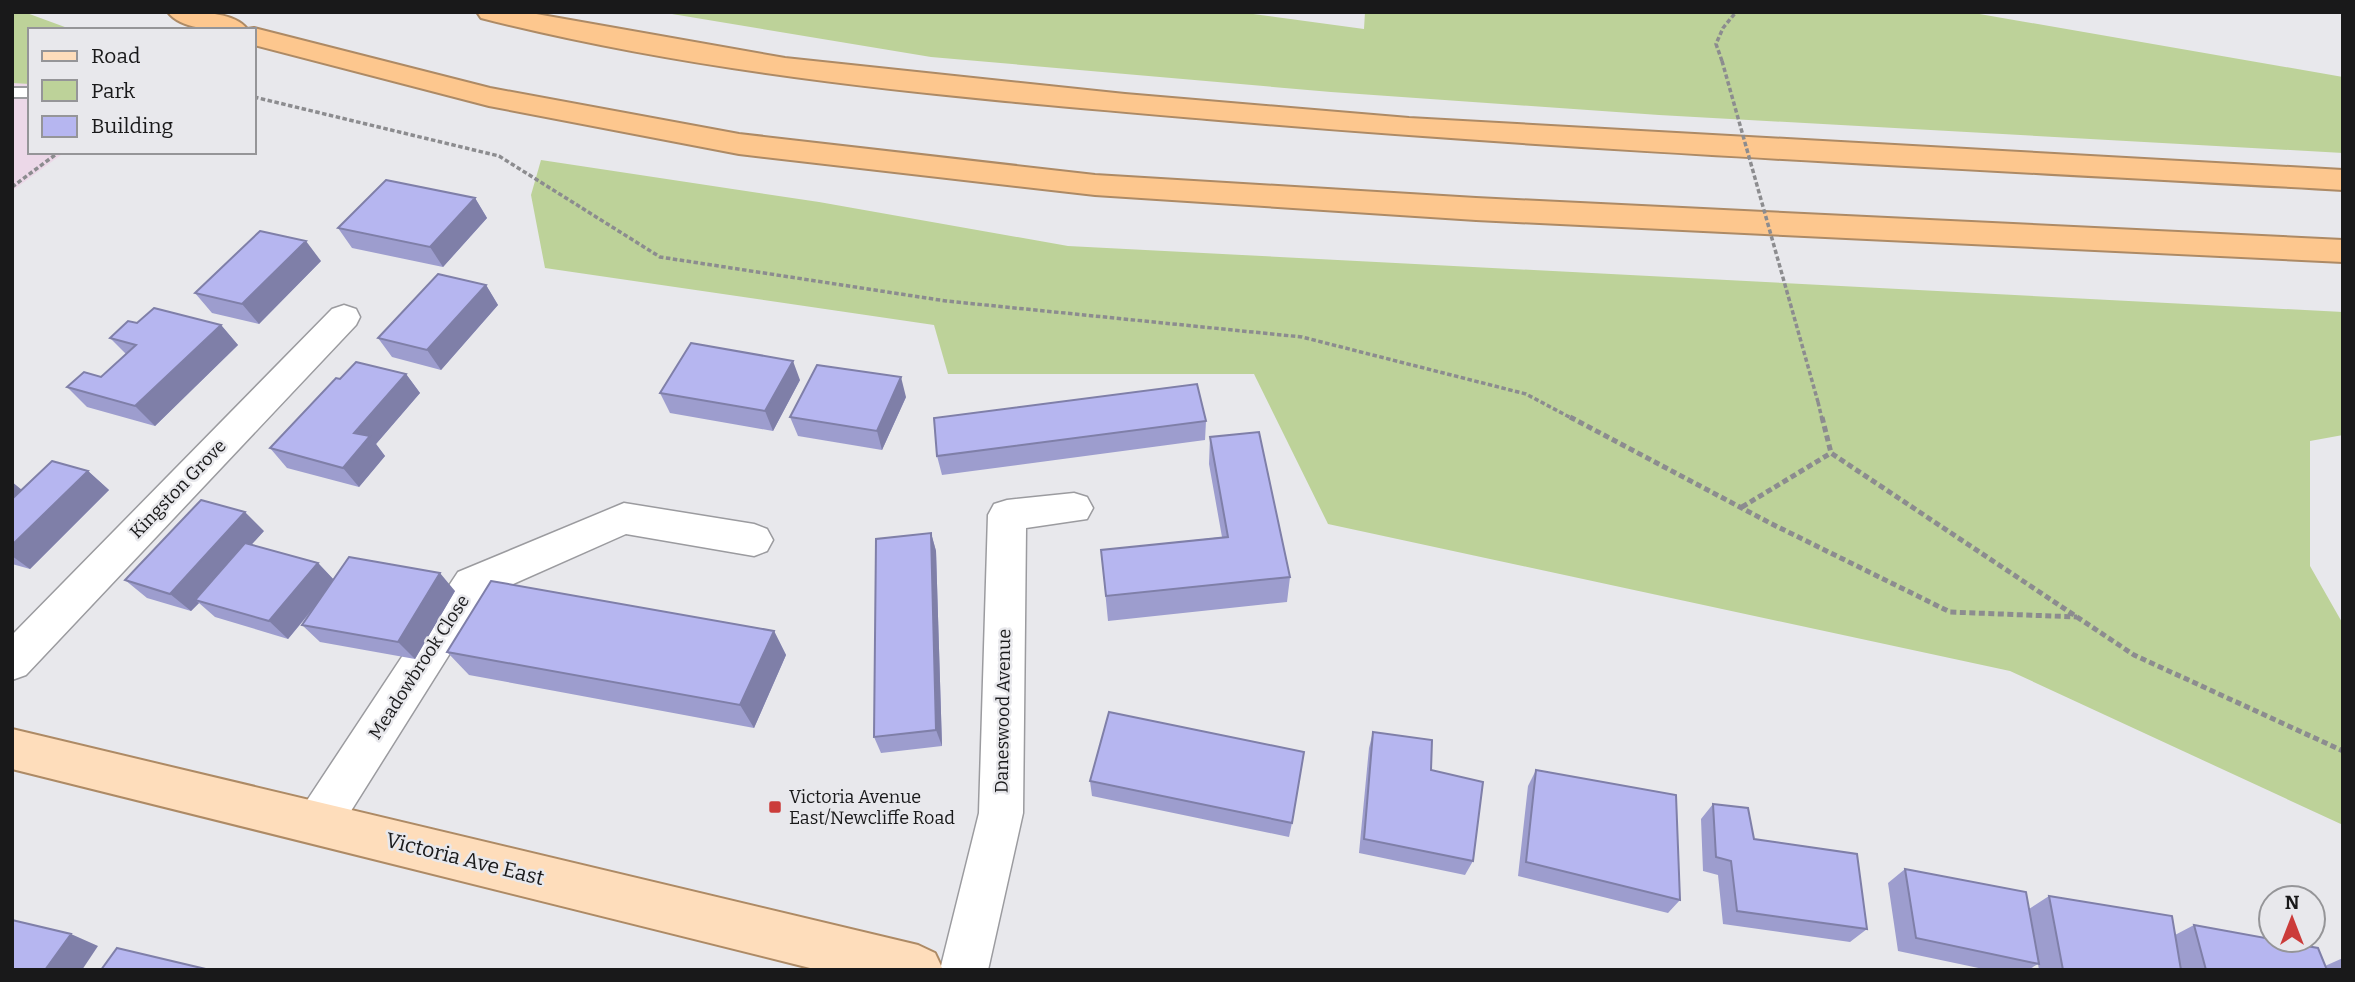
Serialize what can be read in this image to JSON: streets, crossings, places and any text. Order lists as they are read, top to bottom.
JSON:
{
  "streets": {
    "main road": ["Victoria Ave East"],
    "street": ["Kingston Grove", "Meadowbrook Close", "Daneswood Avenue"]
  },
  "crossings": [
    ["Meadowbrook Close", "Victoria Ave East"]
  ],
  "places": {
    "transit": ["Victoria Avenue East/Newcliffe Road"]
  },
  "legend": ["Road", "Park", "Building"],
  "north": "top"
}
